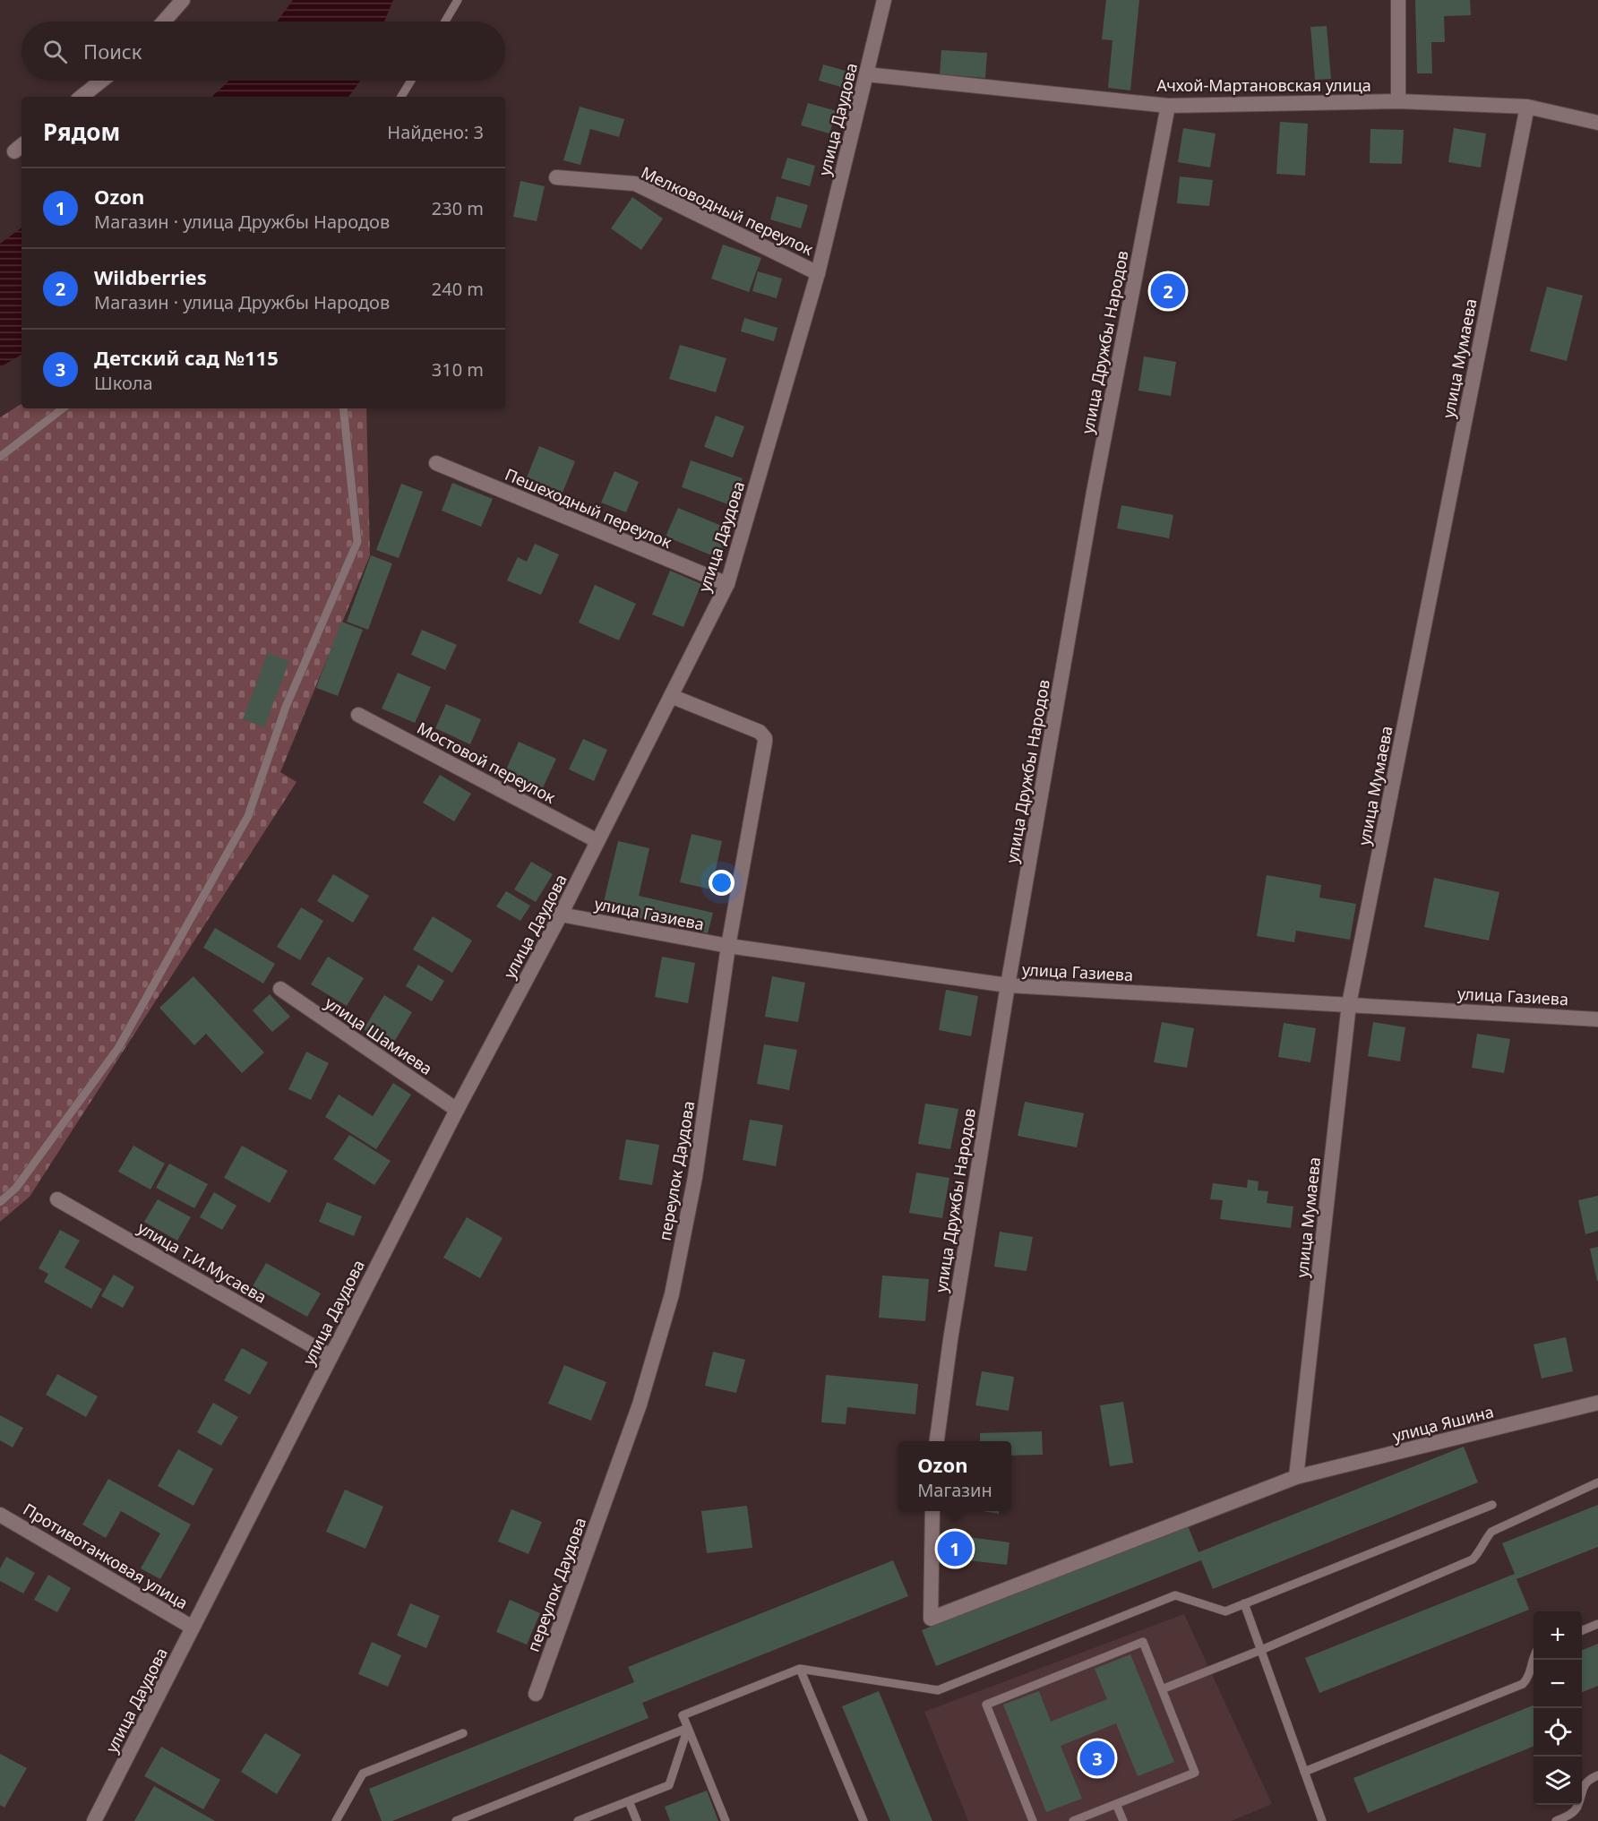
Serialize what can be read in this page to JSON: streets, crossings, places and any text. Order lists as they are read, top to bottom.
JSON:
{
  "streets": {
    "street": [
      "Ачхой-Мартановская улица",
      "улица Даудова",
      "Мелководный переулок",
      "улица Дружбы Народов",
      "улица Мумаева",
      "Пешеходный переулок",
      "Мостовой переулок",
      "улица Газиева",
      "улица Шамиева",
      "переулок Даудова",
      "улица Т.И.Мусаева",
      "улица Яшина",
      "Противотанковая улица"
    ]
  },
  "crossings": [
    ["Ачхой-Мартановская улица", "улица Даудова"],
    ["Ачхой-Мартановская улица", "улица Дружбы Народов"],
    ["Ачхой-Мартановская улица", "улица Мумаева"],
    ["улица Даудова", "Мелководный переулок"],
    ["улица Даудова", "Пешеходный переулок"],
    ["улица Даудова", "Мостовой переулок"],
    ["улица Даудова", "улица Газиева"],
    ["улица Даудова", "улица Шамиева"],
    ["улица Даудова", "переулок Даудова"],
    ["улица Даудова", "улица Т.И.Мусаева"],
    ["улица Даудова", "Противотанковая улица"],
    ["улица Дружбы Народов", "улица Газиева"],
    ["улица Мумаева", "улица Газиева"],
    ["улица Мумаева", "улица Яшина"],
    ["улица Газиева", "переулок Даудова"]
  ],
  "page": {
    "search": "Поиск",
    "heading": ["Рядом", "Найдено: 3"],
    "list": [
      {
        "mark": "1",
        "name": "Ozon",
        "note": "Магазин · улица Дружбы Народов",
        "value": "230 m"
      },
      {
        "mark": "2",
        "name": "Wildberries",
        "note": "Магазин · улица Дружбы Народов",
        "value": "240 m"
      },
      {
        "mark": "3",
        "name": "Детский сад №115",
        "note": "Школа",
        "value": "310 m"
      }
    ],
    "pins": ["2", "1", "3"],
    "popup": ["Ozon", "Магазин"],
    "map_buttons": ["+", "−"]
  }
}
